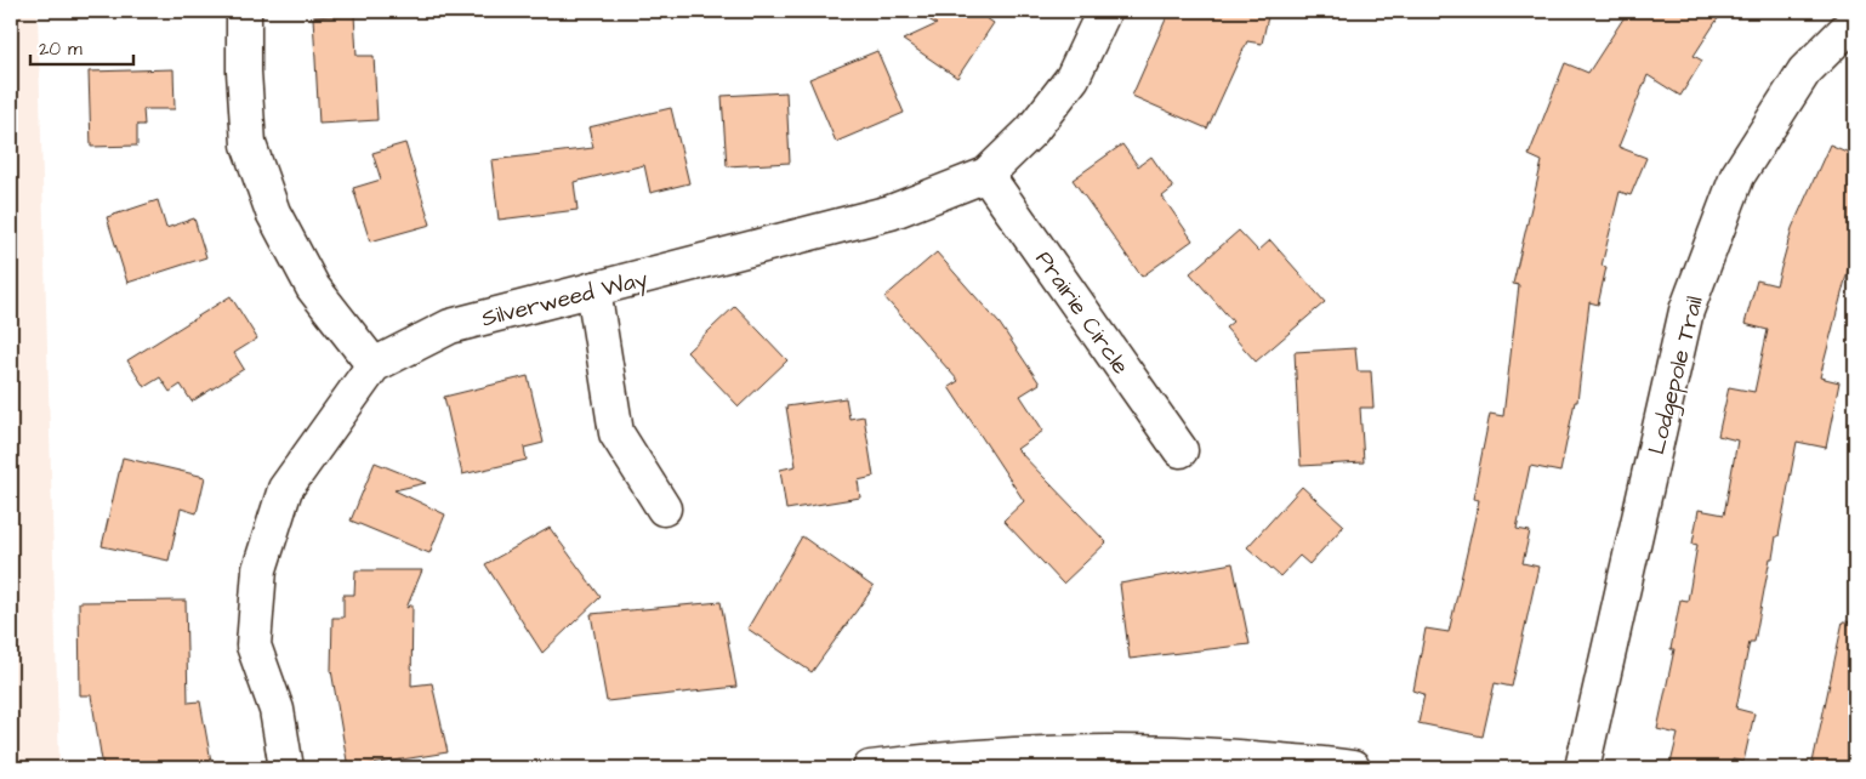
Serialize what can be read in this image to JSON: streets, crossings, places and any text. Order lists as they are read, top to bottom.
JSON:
{
  "streets": {
    "street": ["Silverweed Way", "Prairie Circle", "Lodgepole Trail"]
  },
  "crossings": [
    ["Silverweed Way", "Prairie Circle"]
  ],
  "scale_bar": "20 m"
}
